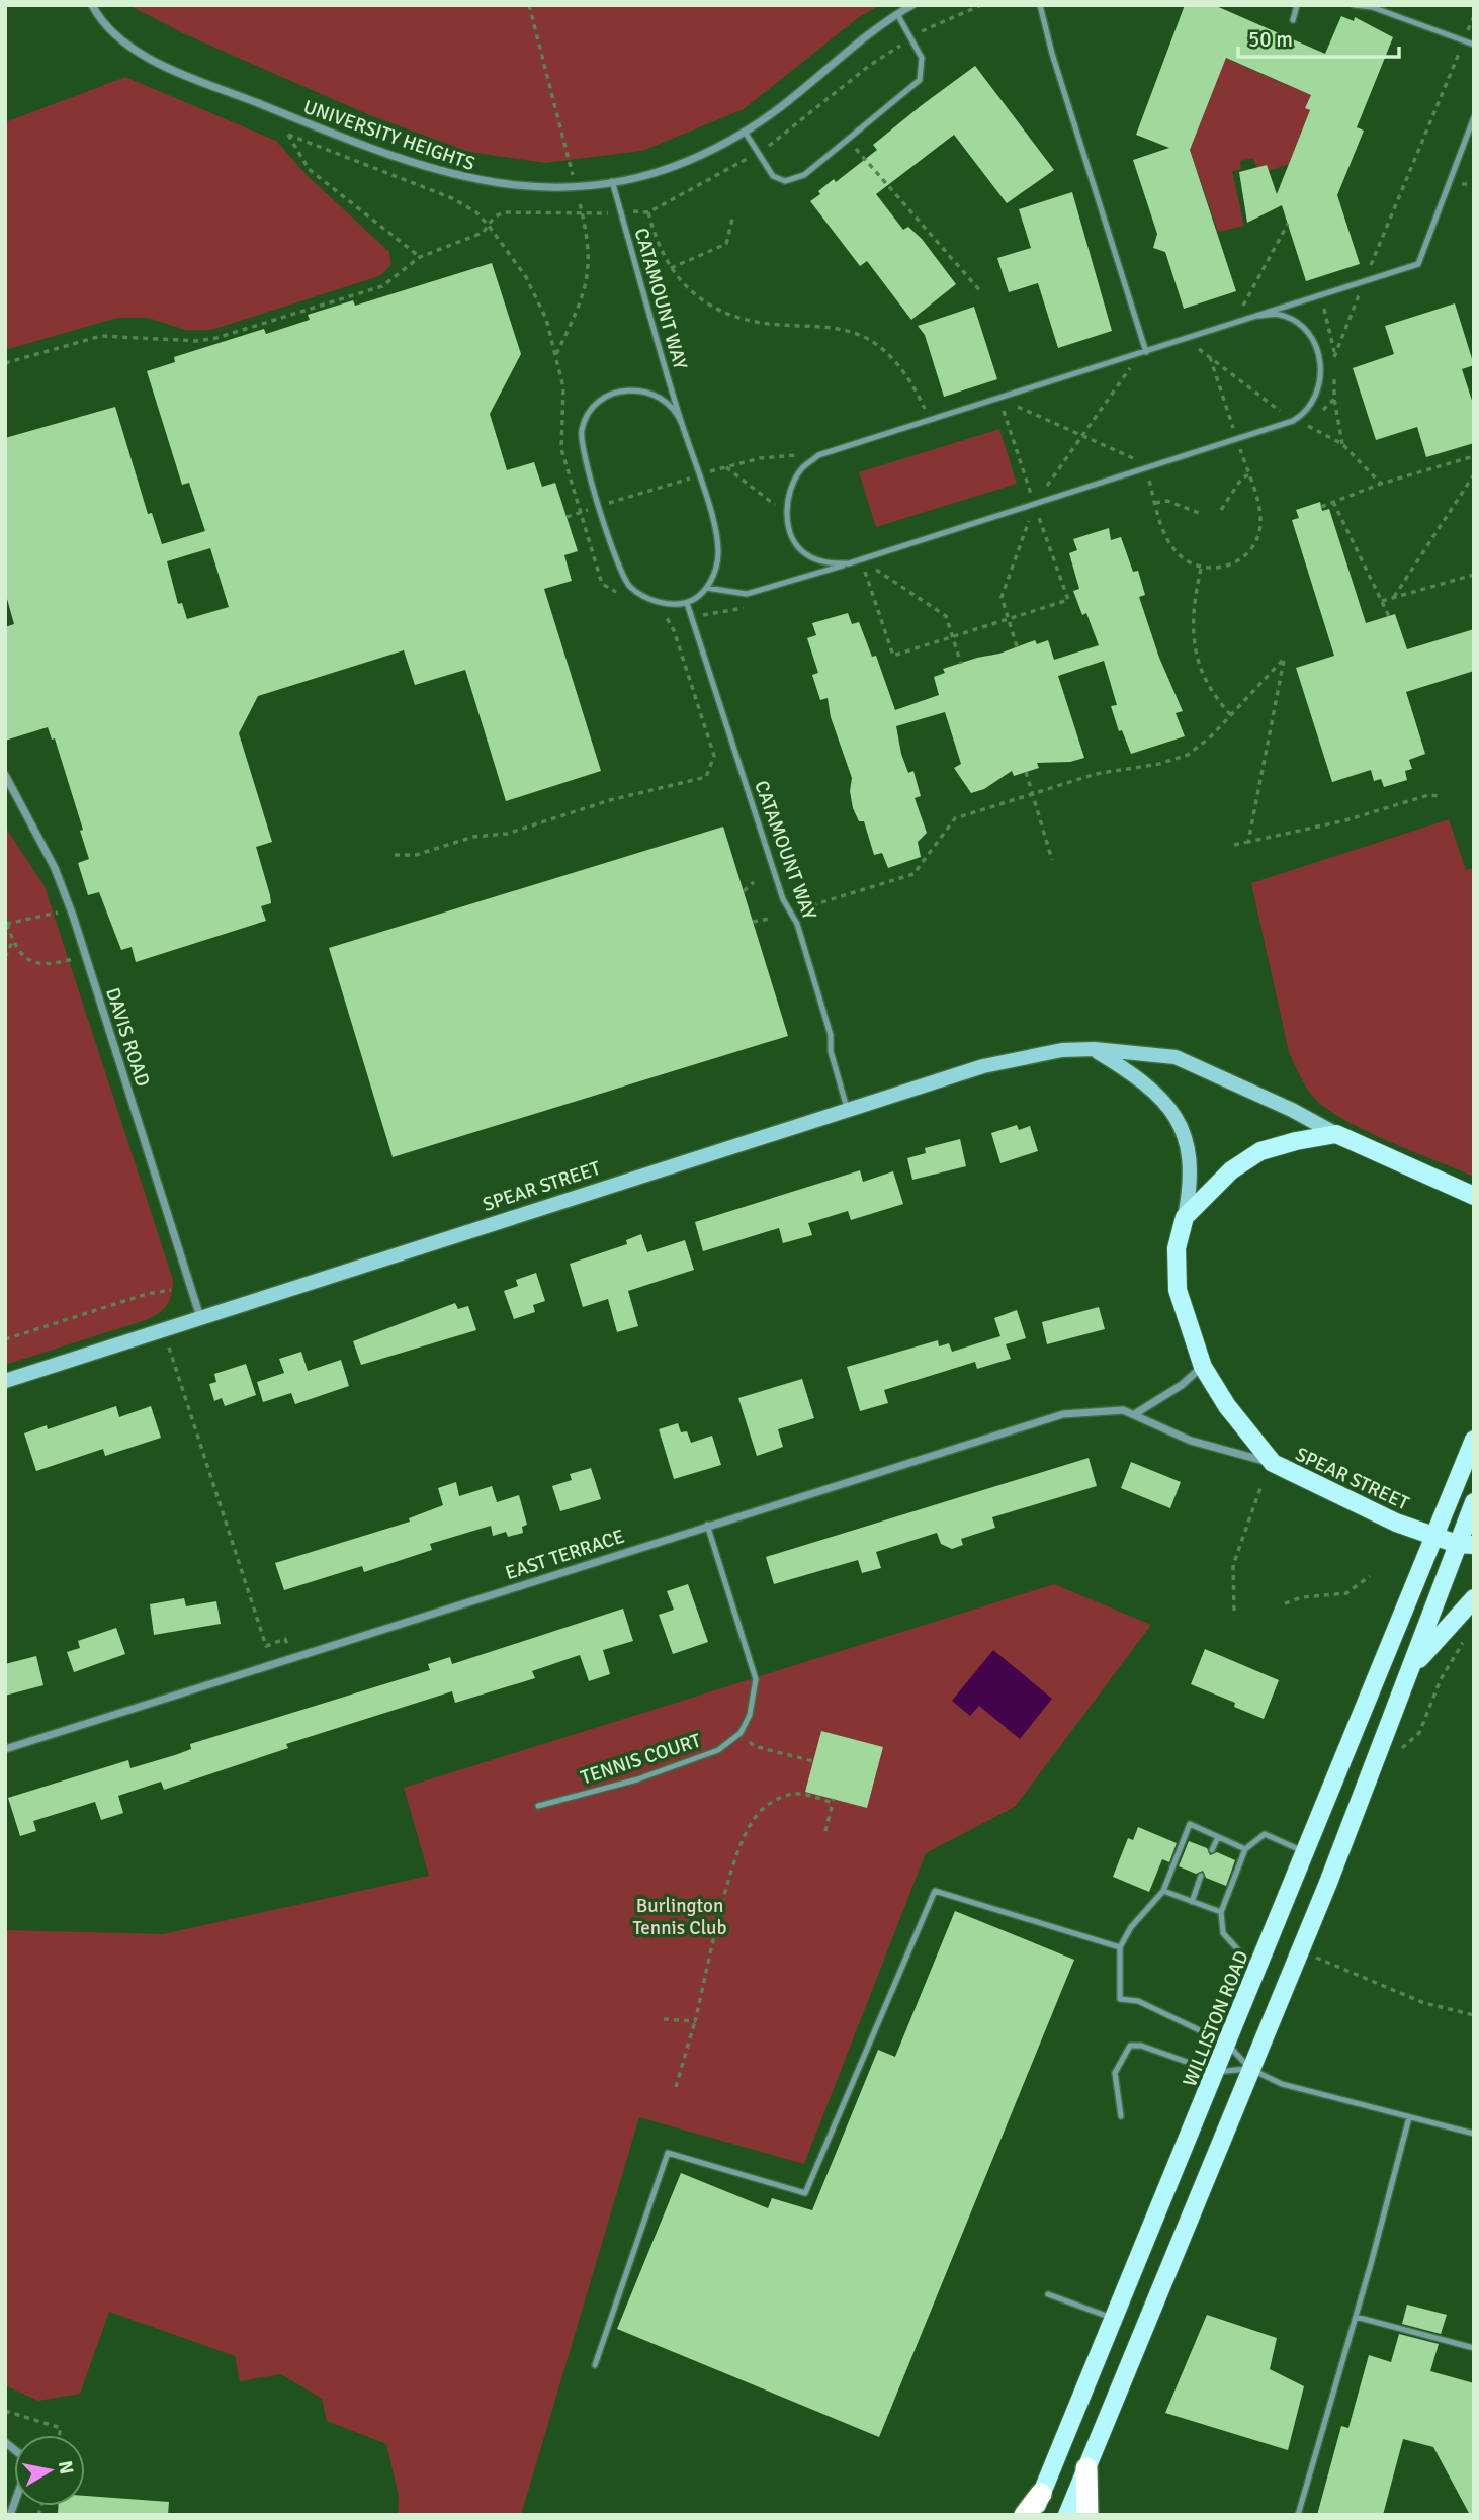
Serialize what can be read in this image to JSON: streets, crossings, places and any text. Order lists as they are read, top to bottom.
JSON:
{
  "streets": {
    "main road": ["SPEAR STREET", "WILLISTON ROAD"],
    "street": ["UNIVERSITY HEIGHTS", "DAVIS ROAD", "EAST TERRACE"],
    "lane": ["CATAMOUNT WAY", "TENNIS COURT"]
  },
  "crossings": [
    ["UNIVERSITY HEIGHTS", "CATAMOUNT WAY"],
    ["CATAMOUNT WAY", "SPEAR STREET"],
    ["DAVIS ROAD", "SPEAR STREET"],
    ["SPEAR STREET", "EAST TERRACE"],
    ["SPEAR STREET", "WILLISTON ROAD"]
  ],
  "parks": ["Burlington Tennis Club"],
  "scale_bar": "50 m",
  "north": "right"
}
